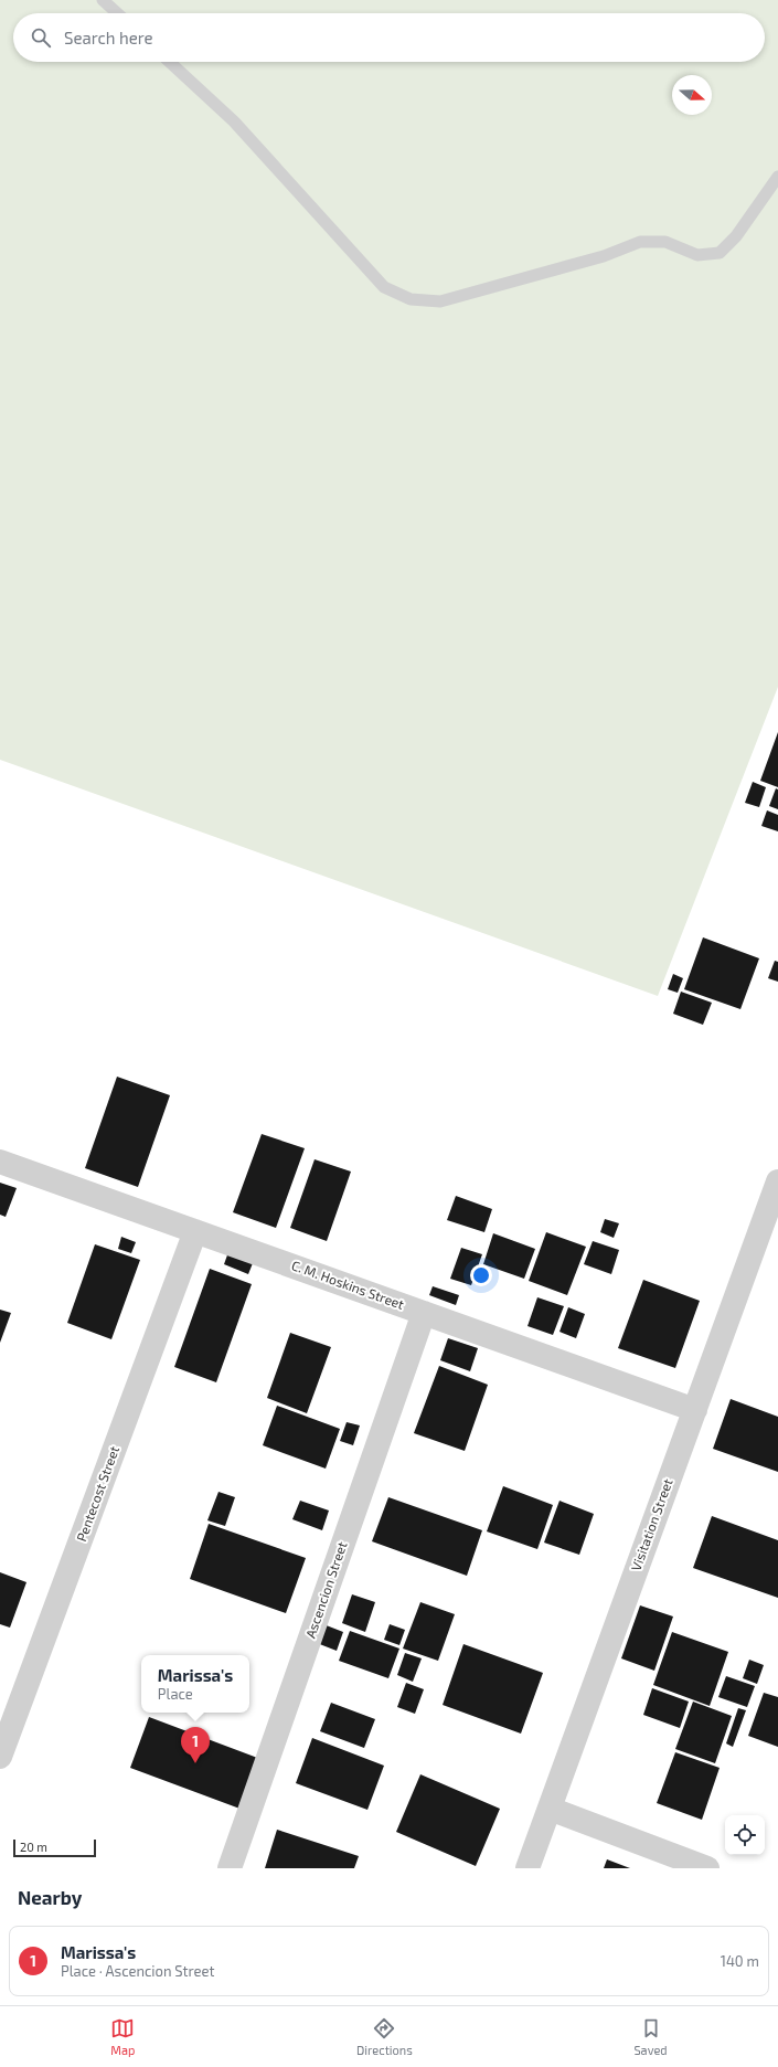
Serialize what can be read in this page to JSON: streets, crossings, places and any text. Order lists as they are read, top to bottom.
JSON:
{
  "streets": {
    "street": [
      "C. M. Hoskins Street",
      "Pentecost Street",
      "Visitation Street",
      "Ascencion Street"
    ]
  },
  "crossings": [
    ["C. M. Hoskins Street", "Pentecost Street"],
    ["C. M. Hoskins Street", "Visitation Street"],
    ["C. M. Hoskins Street", "Ascencion Street"]
  ],
  "scale_bar": "20 m",
  "north": "right",
  "page": {
    "search": "Search here",
    "popup": ["Marissa's", "Place"],
    "pins": "1",
    "scale": "20 m",
    "heading": "Nearby",
    "list": [
      {
        "mark": "1",
        "name": "Marissa's",
        "note": "Place · Ascencion Street",
        "value": "140 m"
      }
    ],
    "nav": ["Map", "Directions", "Saved"]
  }
}
